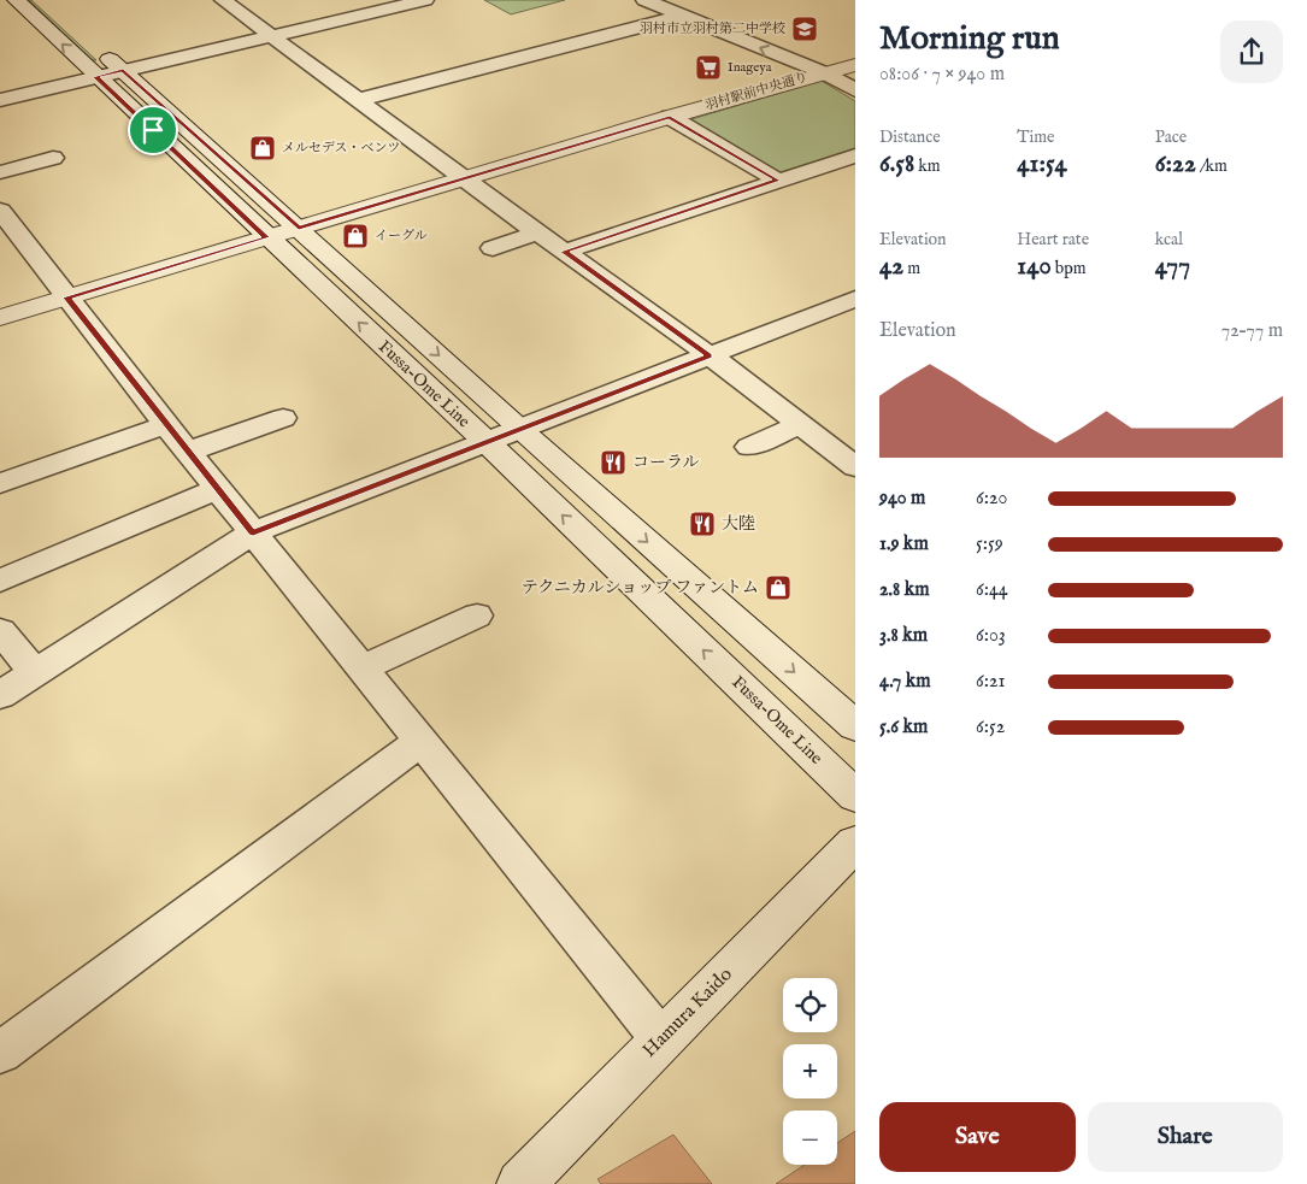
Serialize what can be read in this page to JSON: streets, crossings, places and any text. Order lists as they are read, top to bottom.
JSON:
{
  "streets": {
    "main road": ["羽村駅前中央通り", "Fussa-Ome Line", "Hamura Kaido"]
  },
  "crossings": [
    ["羽村駅前中央通り", "Fussa-Ome Line"]
  ],
  "places": {
    "school or university": ["羽村市立羽村第二中学校"],
    "supermarket": ["Inageya"],
    "shop": ["メルセデス・ベンツ", "イーグル", "テクニカルショップ ファントム"],
    "restaurant": ["コーラル", "大陸"]
  },
  "page": {
    "heading": ["Morning run", "08:06 · 7 × 940 m"],
    "stats": [
      ["Distance", "6.58 km"],
      ["Time", "41:54"],
      ["Pace", "6:22 /km"],
      ["Elevation", "42 m"],
      ["Heart rate", "140 bpm"],
      ["kcal", "477"]
    ],
    "chart": ["Elevation", "72–77 m"],
    "list": [
      {
        "name": "940 m",
        "note": "6:20"
      },
      {
        "name": "1.9 km",
        "note": "5:59"
      },
      {
        "name": "2.8 km",
        "note": "6:44"
      },
      {
        "name": "3.8 km",
        "note": "6:03"
      },
      {
        "name": "4.7 km",
        "note": "6:21"
      },
      {
        "name": "5.6 km",
        "note": "6:52"
      }
    ],
    "map_buttons": ["+", "−"],
    "buttons": ["Save", "Share"]
  }
}
